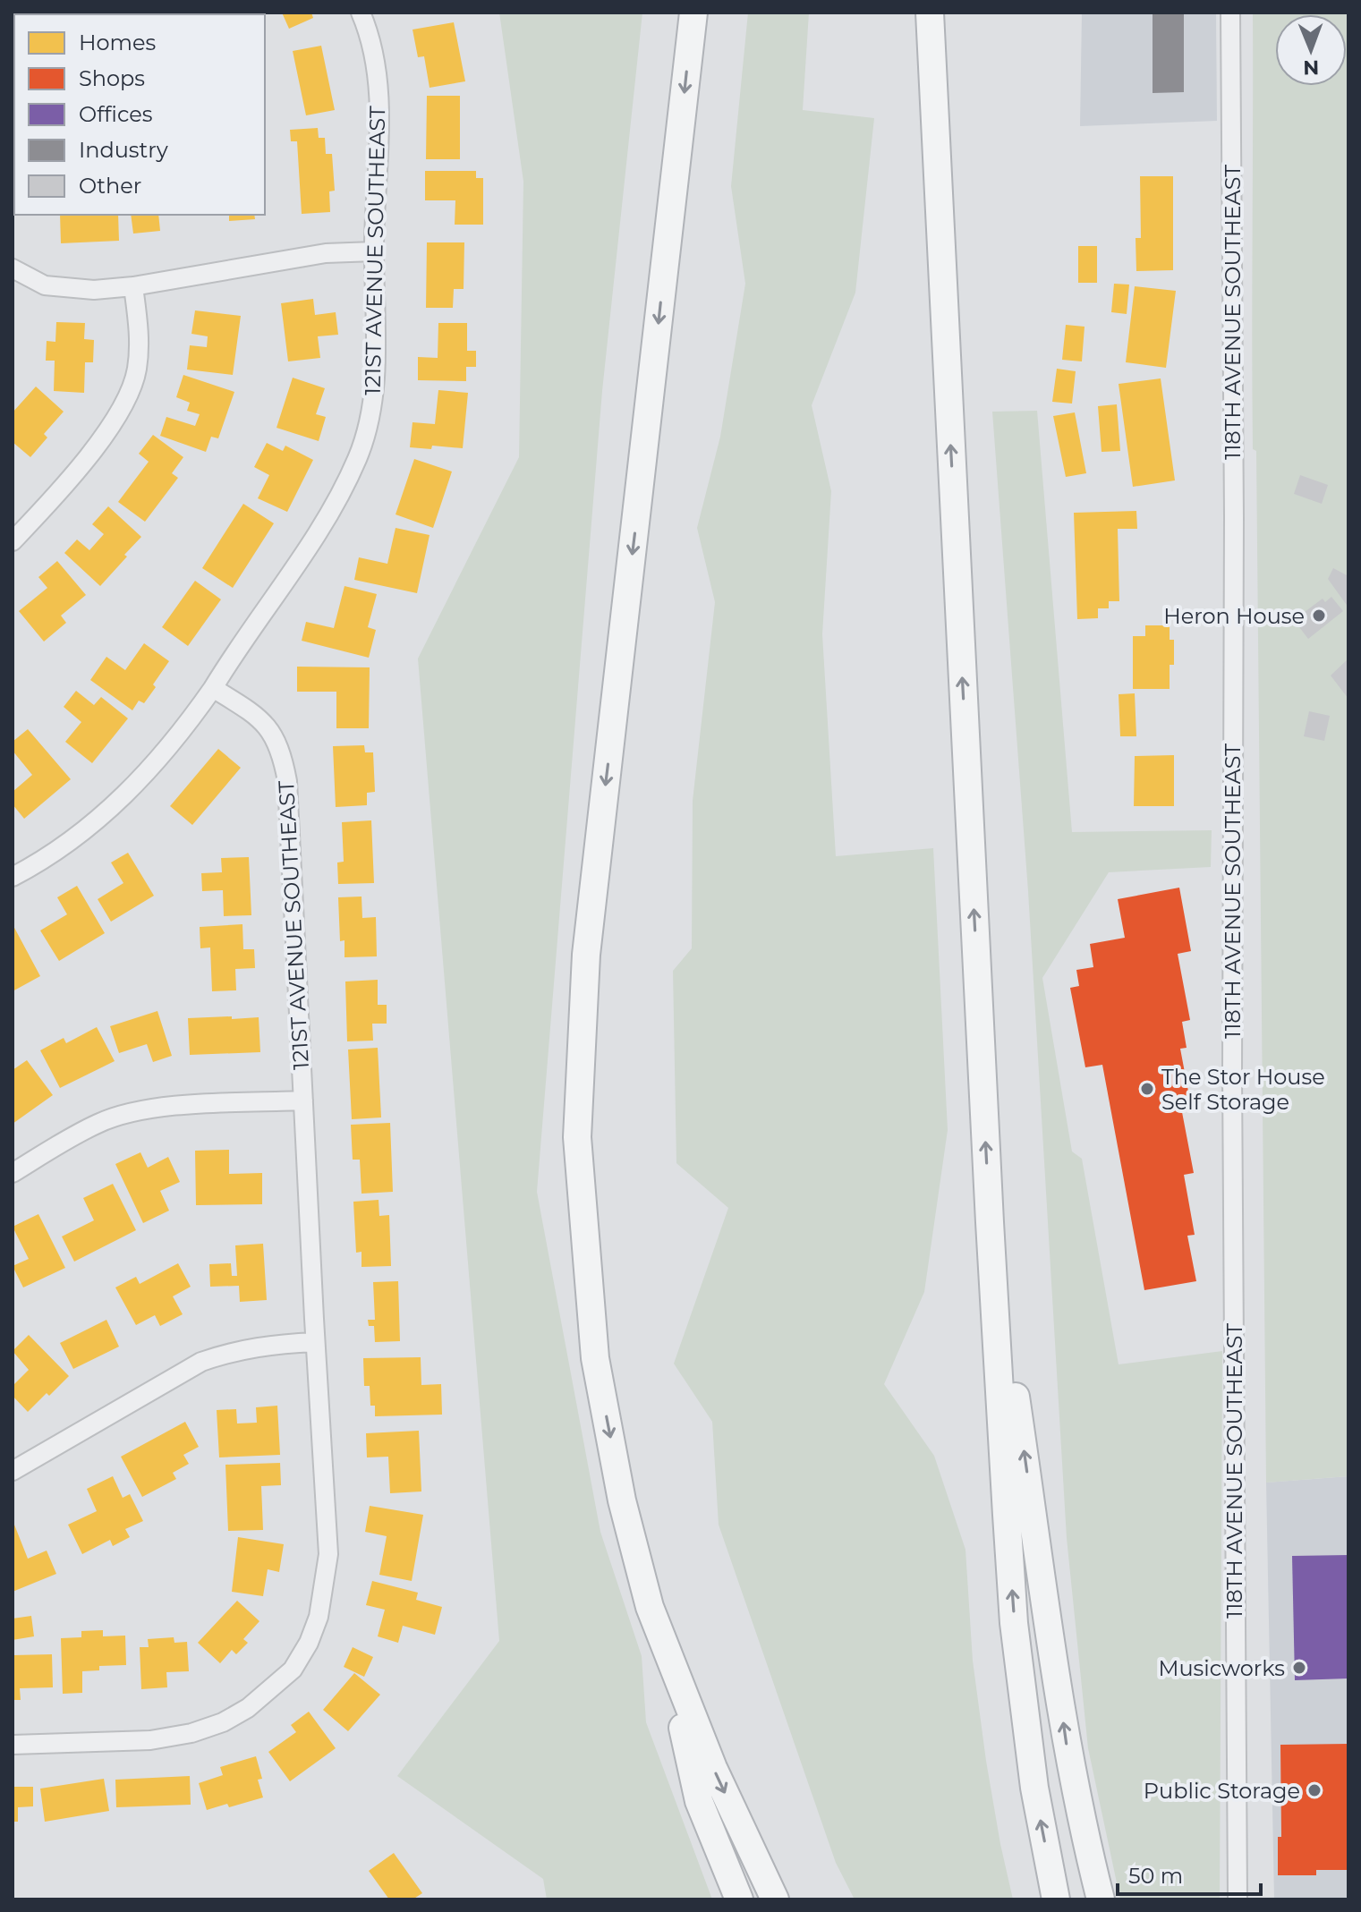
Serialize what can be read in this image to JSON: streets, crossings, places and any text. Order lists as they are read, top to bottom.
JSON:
{
  "streets": {
    "street": ["121ST AVENUE SOUTHEAST", "118TH AVENUE SOUTHEAST"]
  },
  "places": [
    "Heron House",
    "The Stor House Self Storage",
    "Musicworks",
    "Public Storage"
  ],
  "legend": [
    "Homes",
    "Shops",
    "Offices",
    "Industry",
    "Other"
  ],
  "scale_bar": "50 m",
  "north": "bottom"
}
